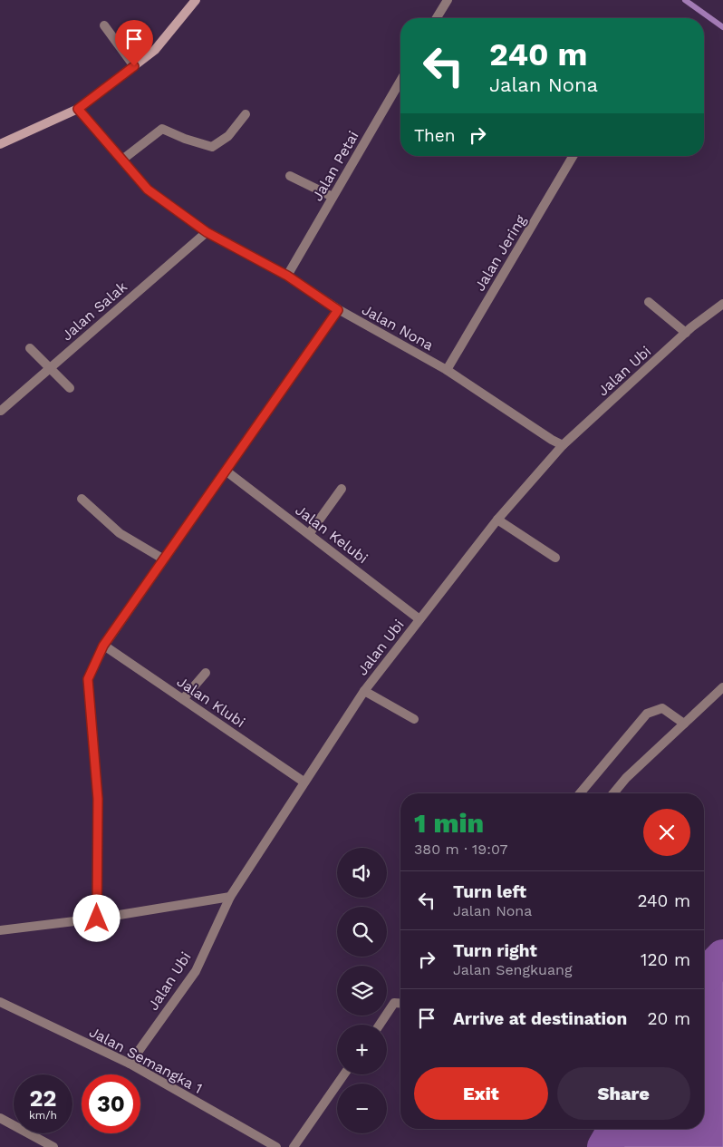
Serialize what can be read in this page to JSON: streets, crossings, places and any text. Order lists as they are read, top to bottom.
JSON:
{
  "streets": {
    "street": [
      "Jalan Petai",
      "Jalan Jering",
      "Jalan Salak",
      "Jalan Nona",
      "Jalan Ubi",
      "Jalan Kelubi",
      "Jalan Klubi",
      "Jalan Semangka 1"
    ]
  },
  "crossings": [
    ["Jalan Petai", "Jalan Nona"],
    ["Jalan Jering", "Jalan Nona"],
    ["Jalan Salak", "Jalan Nona"],
    ["Jalan Nona", "Jalan Ubi"],
    ["Jalan Ubi", "Jalan Kelubi"],
    ["Jalan Ubi", "Jalan Klubi"],
    ["Jalan Ubi", "Jalan Semangka 1"]
  ],
  "page": {
    "turn": ["240 m", "Jalan Nona"],
    "then": "Then",
    "heading": ["1 min", "380 m · 19:07"],
    "map_buttons": ["+", "−"],
    "list": [
      {
        "name": "Turn left",
        "note": "Jalan Nona",
        "value": "240 m"
      },
      {
        "name": "Turn right",
        "note": "Jalan Sengkuang",
        "value": "120 m"
      },
      {
        "name": "Arrive at destination",
        "value": "20 m"
      }
    ],
    "buttons": ["Exit", "Share"],
    "speed": "22 km/h",
    "limit": "30"
  }
}
